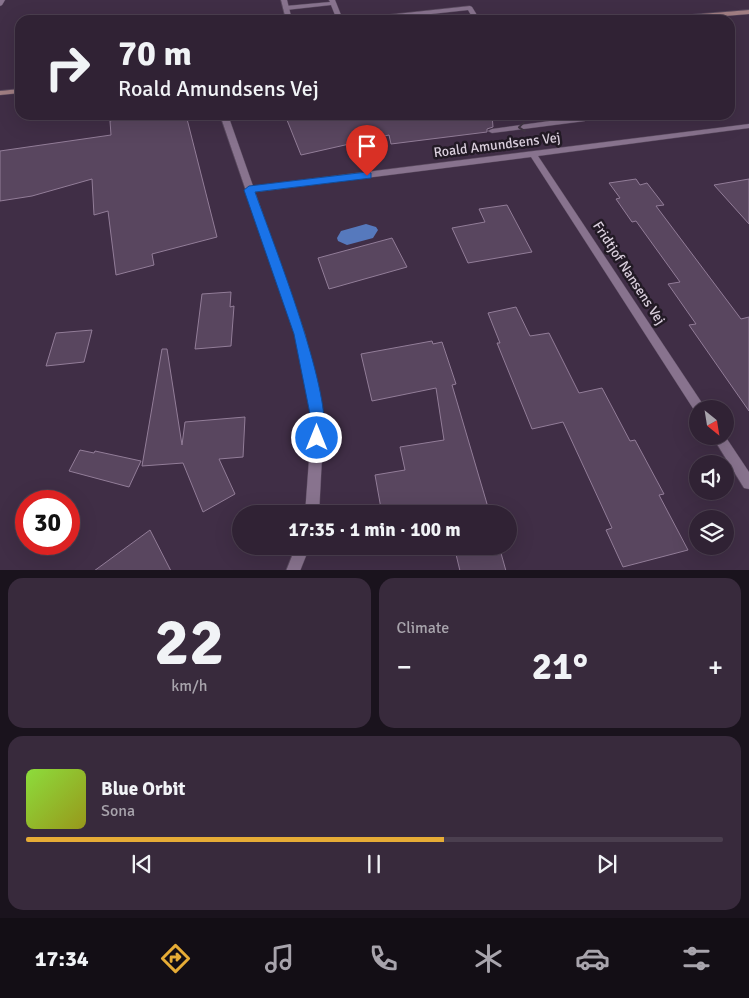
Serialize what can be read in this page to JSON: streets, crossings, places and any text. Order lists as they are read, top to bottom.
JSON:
{
  "streets": {
    "street": ["Roald Amundsens Vej", "Fridtjof Nansens Vej"]
  },
  "crossings": [
    ["Roald Amundsens Vej", "Fridtjof Nansens Vej"]
  ],
  "north": "bottom right",
  "page": {
    "turn": ["70 m", "Roald Amundsens Vej"],
    "limit": "30",
    "trip": "17:35 · 1 min · 100 m",
    "tile": [
      ["22", "km/h"],
      "Climate"
    ],
    "heat": ["−", "21°", "+"],
    "song": ["Blue Orbit", "Sona"],
    "tabs": "17:34"
  }
}
